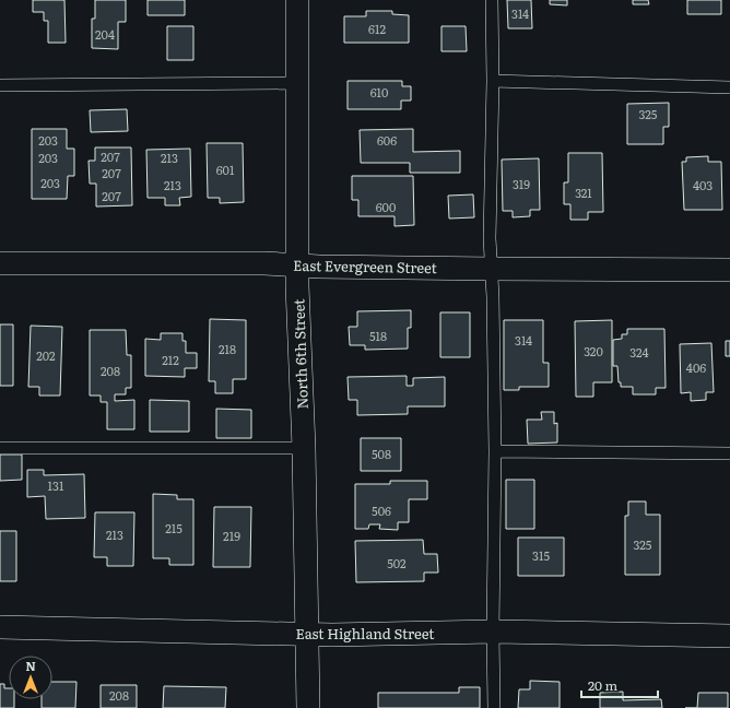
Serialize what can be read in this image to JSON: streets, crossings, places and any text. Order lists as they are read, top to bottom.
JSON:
{
  "streets": {
    "street": ["East Evergreen Street", "North 6th Street", "East Highland Street"]
  },
  "crossings": [
    ["East Evergreen Street", "North 6th Street"],
    ["North 6th Street", "East Highland Street"]
  ],
  "house_numbers": [
    "314",
    "612",
    "204",
    "610",
    "325",
    "203",
    "606",
    "207",
    "203",
    "213",
    "601",
    "207",
    "203",
    "319",
    "213",
    "403",
    "321",
    "207",
    "600",
    "518",
    "314",
    "218",
    "320",
    "324",
    "202",
    "212",
    "406",
    "208",
    "508",
    "131",
    "506",
    "215",
    "213",
    "219",
    "325",
    "315",
    "502",
    "208"
  ],
  "scale_bar": "20 m",
  "north": "top"
}
